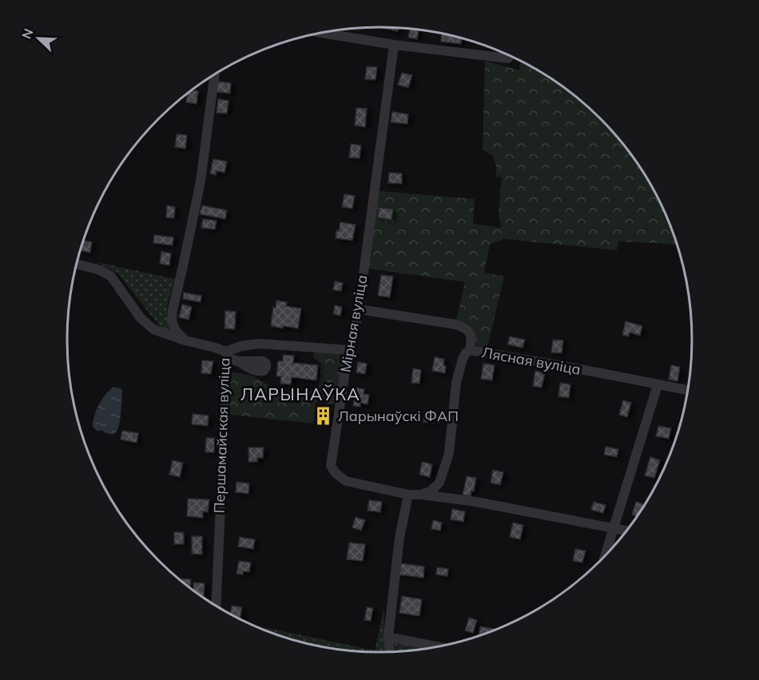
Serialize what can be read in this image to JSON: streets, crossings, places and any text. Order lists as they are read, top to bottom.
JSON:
{
  "streets": {
    "street": ["Мірная вуліца", "Лясная вуліца", "Першамайская вуліца"]
  },
  "crossings": [
    ["Мірная вуліца", "Лясная вуліца"]
  ],
  "districts": ["ЛАРЫНАЎКА"],
  "places": {
    "building": ["Ларынаўскі ФАП"]
  },
  "north": "top left"
}
